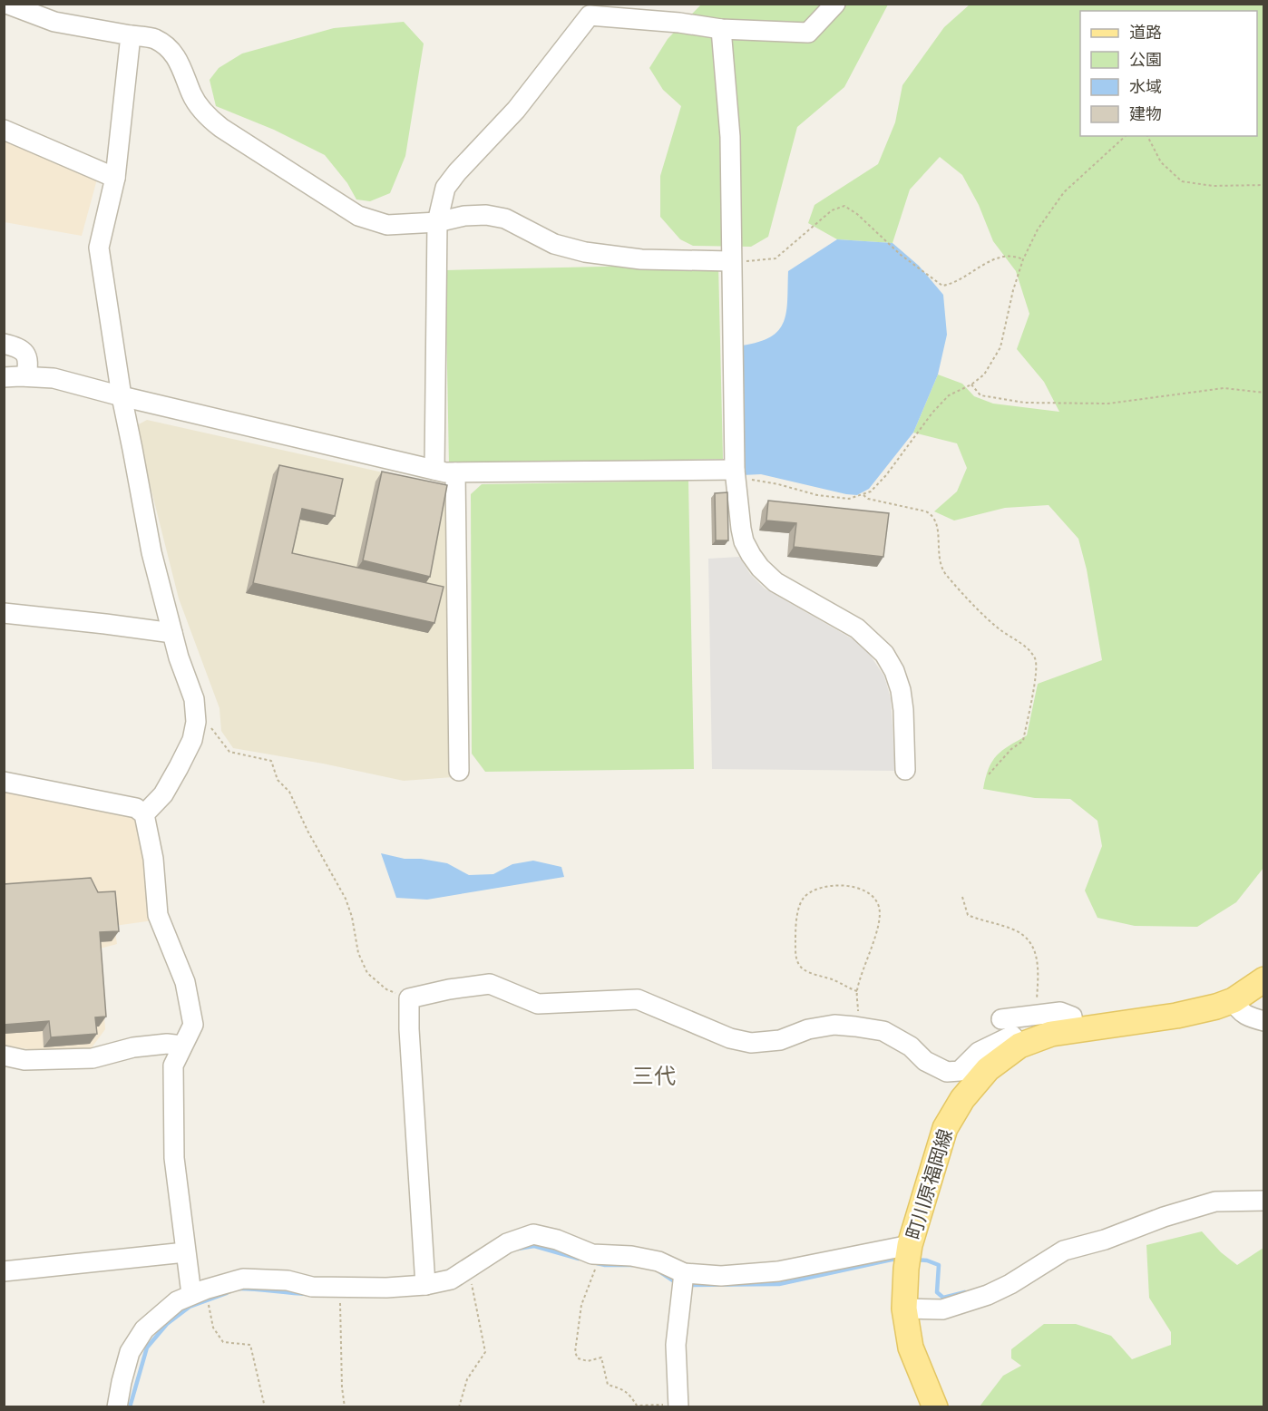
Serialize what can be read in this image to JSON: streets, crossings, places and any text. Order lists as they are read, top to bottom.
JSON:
{
  "streets": {
    "main road": ["町川原福岡線"]
  },
  "districts": ["三代"],
  "legend": [
    "道路",
    "公園",
    "水域",
    "建物"
  ]
}
